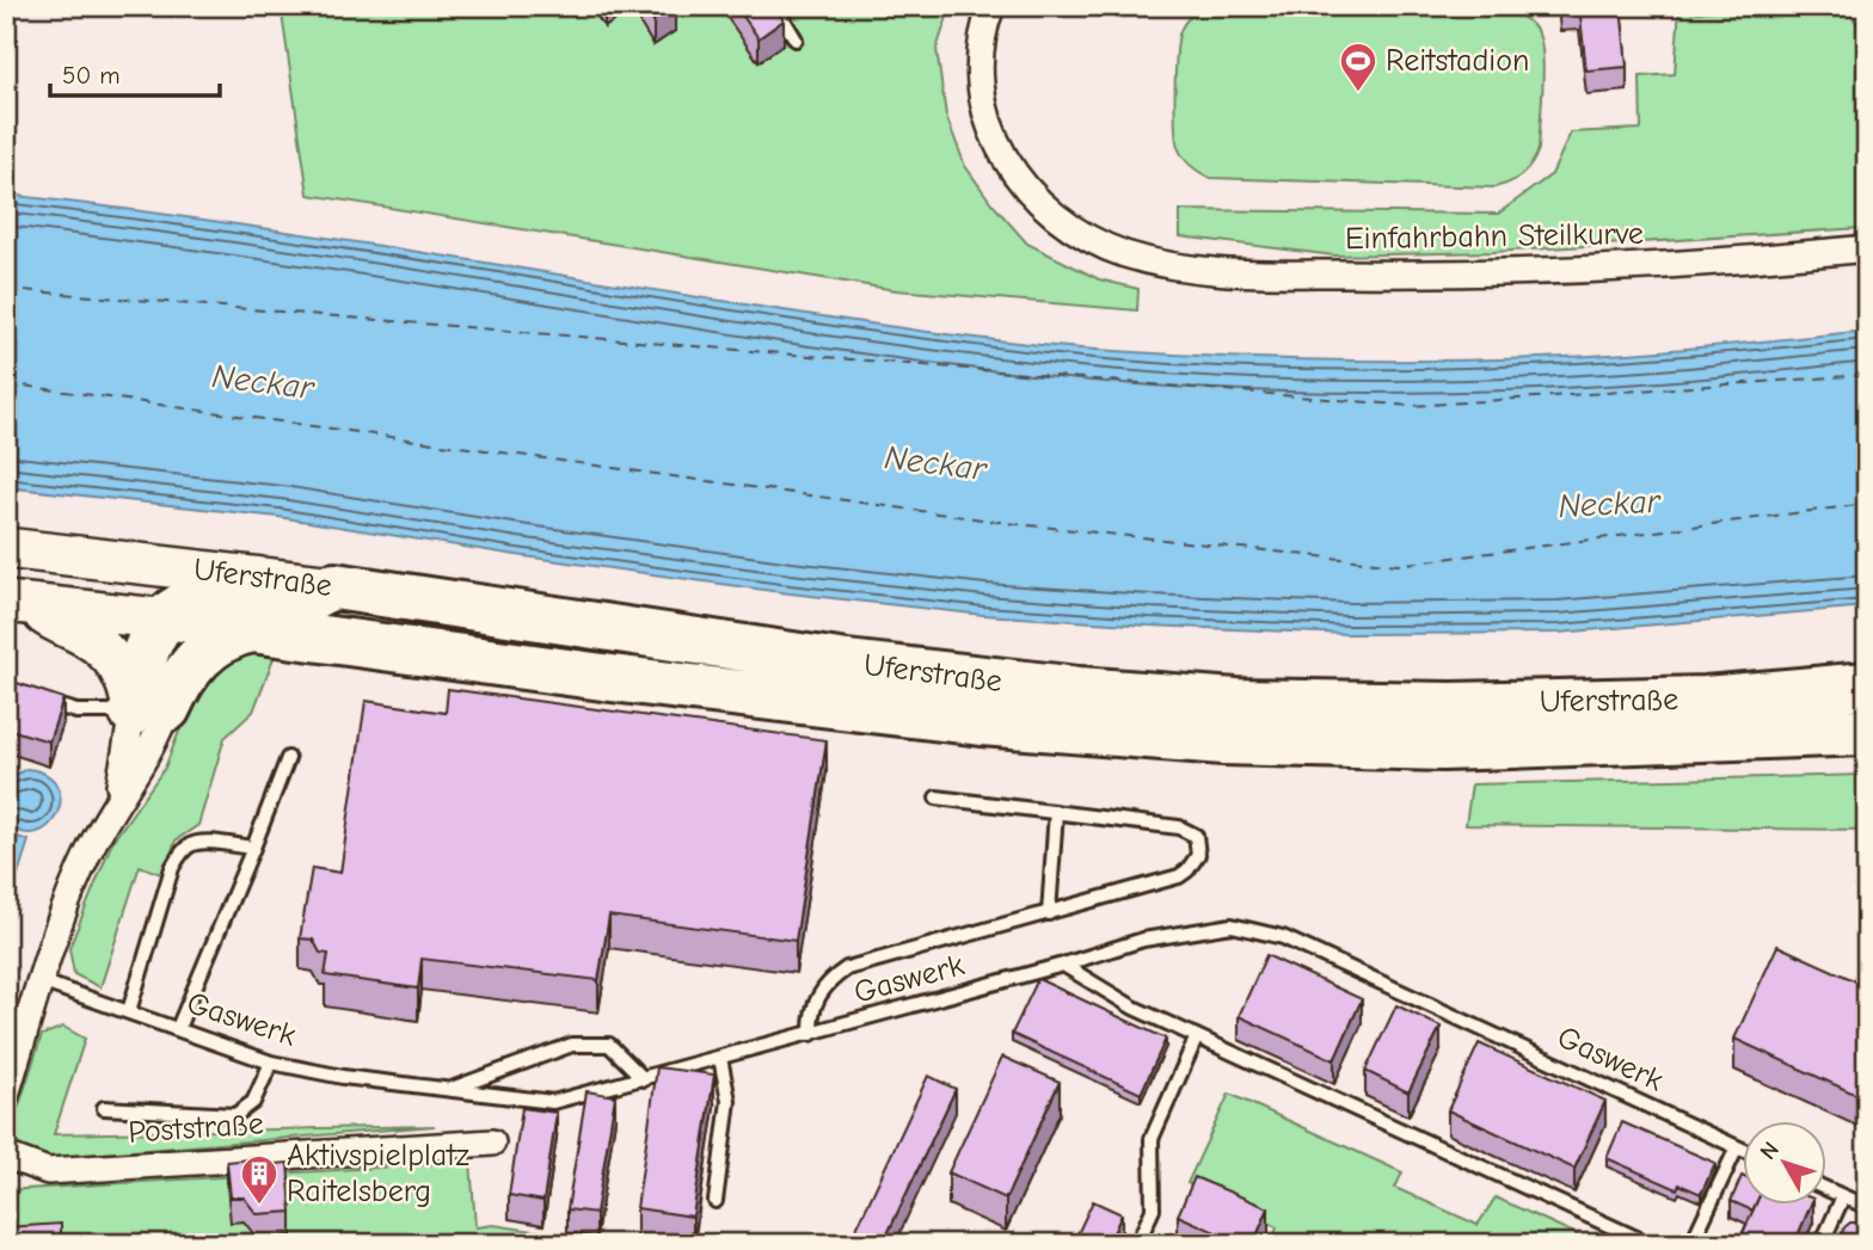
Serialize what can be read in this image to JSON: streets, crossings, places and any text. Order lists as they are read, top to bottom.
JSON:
{
  "streets": {
    "highway": ["Uferstraße"],
    "street": ["Einfahrbahn Steilkurve", "Poststraße"],
    "lane": ["Gaswerk"]
  },
  "water": ["Neckar"],
  "places": {
    "sports": ["Reitstadion"],
    "building": ["Aktivspielplatz Raitelsberg"]
  },
  "scale_bar": "50 m",
  "north": "top left"
}
